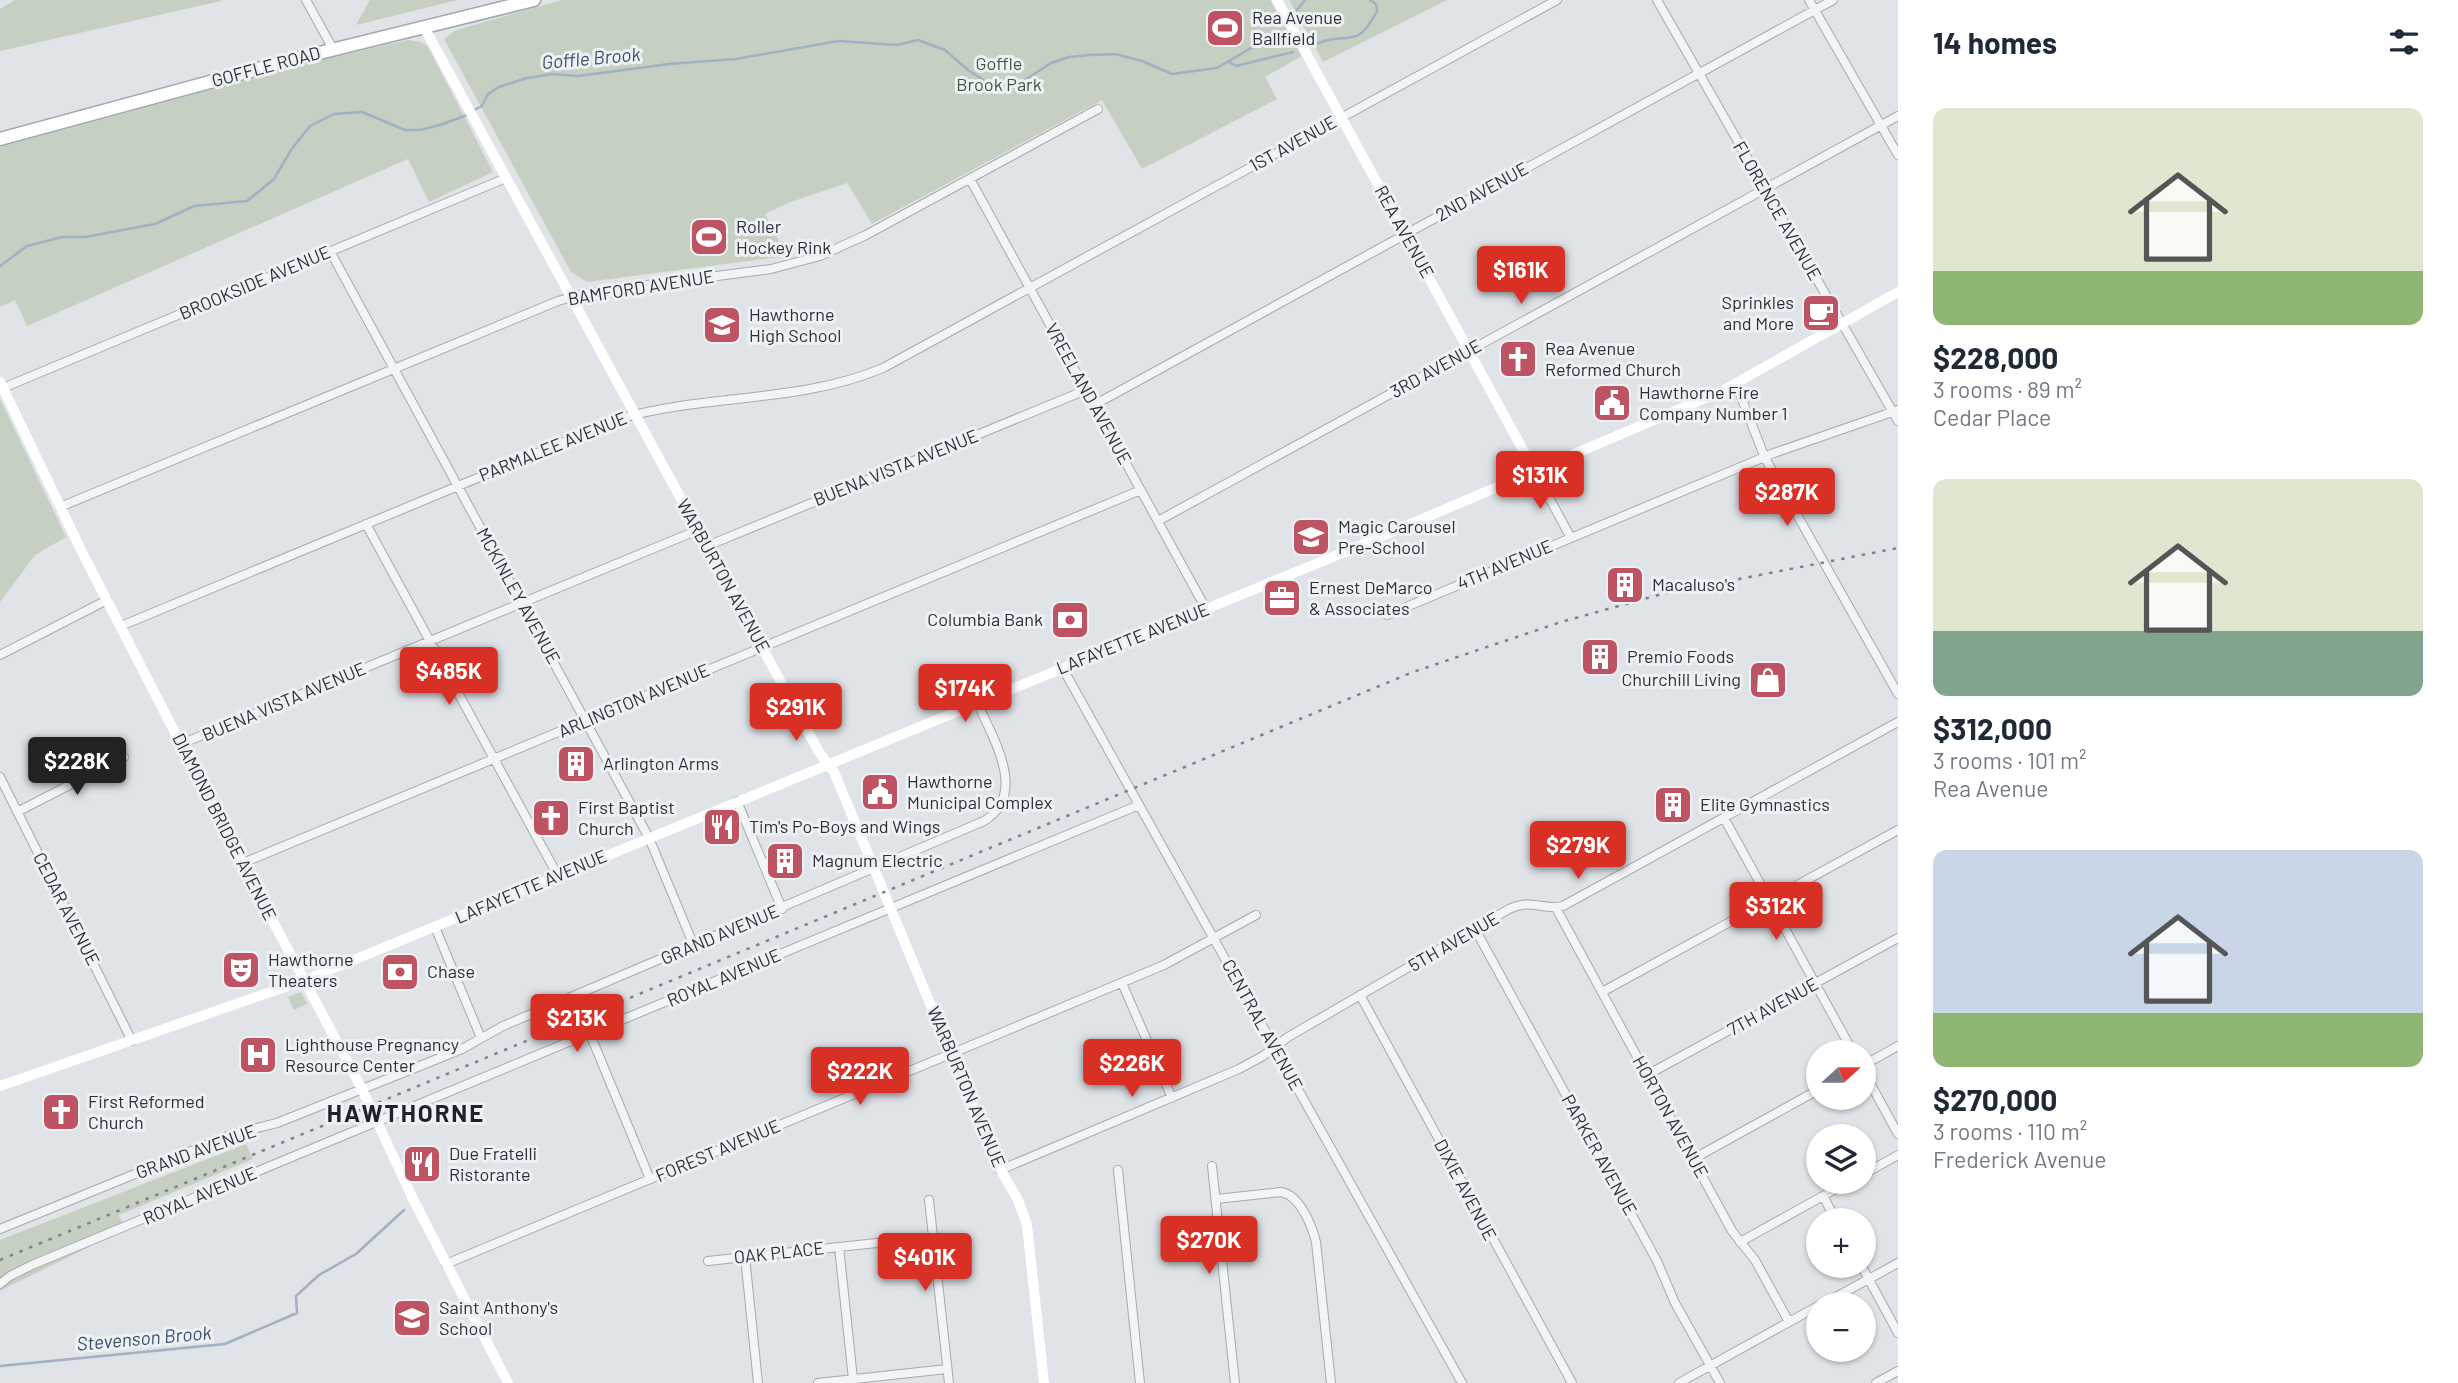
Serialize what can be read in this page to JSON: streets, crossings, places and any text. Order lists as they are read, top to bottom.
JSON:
{
  "streets": {
    "main road": ["GOFFLE ROAD"],
    "street": [
      "1ST AVENUE",
      "2ND AVENUE",
      "FLORENCE AVENUE",
      "REA AVENUE",
      "BROOKSIDE AVENUE",
      "BAMFORD AVENUE",
      "3RD AVENUE",
      "VREELAND AVENUE",
      "PARMALEE AVENUE",
      "BUENA VISTA AVENUE",
      "4TH AVENUE",
      "WARBURTON AVENUE",
      "MCKINLEY AVENUE",
      "LAFAYETTE AVENUE",
      "ARLINGTON AVENUE",
      "DIAMOND BRIDGE AVENUE",
      "CEDAR AVENUE",
      "GRAND AVENUE",
      "5TH AVENUE",
      "ROYAL AVENUE",
      "7TH AVENUE",
      "CENTRAL AVENUE",
      "HORTON AVENUE",
      "FOREST AVENUE",
      "PARKER AVENUE",
      "DIXIE AVENUE",
      "OAK PLACE"
    ]
  },
  "crossings": [
    ["GOFFLE ROAD", "WARBURTON AVENUE"],
    ["1ST AVENUE", "REA AVENUE"],
    ["1ST AVENUE", "VREELAND AVENUE"],
    ["1ST AVENUE", "PARMALEE AVENUE"],
    ["2ND AVENUE", "FLORENCE AVENUE"],
    ["2ND AVENUE", "REA AVENUE"],
    ["2ND AVENUE", "VREELAND AVENUE"],
    ["FLORENCE AVENUE", "3RD AVENUE"],
    ["FLORENCE AVENUE", "4TH AVENUE"],
    ["FLORENCE AVENUE", "LAFAYETTE AVENUE"],
    ["REA AVENUE", "3RD AVENUE"],
    ["REA AVENUE", "4TH AVENUE"],
    ["REA AVENUE", "LAFAYETTE AVENUE"],
    ["BROOKSIDE AVENUE", "WARBURTON AVENUE"],
    ["BROOKSIDE AVENUE", "MCKINLEY AVENUE"],
    ["BROOKSIDE AVENUE", "DIAMOND BRIDGE AVENUE"],
    ["BAMFORD AVENUE", "VREELAND AVENUE"],
    ["BAMFORD AVENUE", "WARBURTON AVENUE"],
    ["BAMFORD AVENUE", "MCKINLEY AVENUE"],
    ["BAMFORD AVENUE", "DIAMOND BRIDGE AVENUE"],
    ["3RD AVENUE", "VREELAND AVENUE"],
    ["VREELAND AVENUE", "PARMALEE AVENUE"],
    ["VREELAND AVENUE", "BUENA VISTA AVENUE"],
    ["VREELAND AVENUE", "LAFAYETTE AVENUE"],
    ["VREELAND AVENUE", "ARLINGTON AVENUE"],
    ["PARMALEE AVENUE", "WARBURTON AVENUE"],
    ["PARMALEE AVENUE", "MCKINLEY AVENUE"],
    ["PARMALEE AVENUE", "DIAMOND BRIDGE AVENUE"],
    ["BUENA VISTA AVENUE", "WARBURTON AVENUE"],
    ["BUENA VISTA AVENUE", "MCKINLEY AVENUE"],
    ["BUENA VISTA AVENUE", "DIAMOND BRIDGE AVENUE"],
    ["WARBURTON AVENUE", "LAFAYETTE AVENUE"],
    ["WARBURTON AVENUE", "ARLINGTON AVENUE"],
    ["WARBURTON AVENUE", "GRAND AVENUE"],
    ["WARBURTON AVENUE", "5TH AVENUE"],
    ["WARBURTON AVENUE", "ROYAL AVENUE"],
    ["WARBURTON AVENUE", "FOREST AVENUE"],
    ["MCKINLEY AVENUE", "LAFAYETTE AVENUE"],
    ["MCKINLEY AVENUE", "ARLINGTON AVENUE"],
    ["MCKINLEY AVENUE", "GRAND AVENUE"],
    ["LAFAYETTE AVENUE", "DIAMOND BRIDGE AVENUE"],
    ["LAFAYETTE AVENUE", "CEDAR AVENUE"],
    ["LAFAYETTE AVENUE", "GRAND AVENUE"],
    ["LAFAYETTE AVENUE", "CENTRAL AVENUE"],
    ["ARLINGTON AVENUE", "DIAMOND BRIDGE AVENUE"],
    ["DIAMOND BRIDGE AVENUE", "GRAND AVENUE"],
    ["DIAMOND BRIDGE AVENUE", "ROYAL AVENUE"],
    ["DIAMOND BRIDGE AVENUE", "FOREST AVENUE"],
    ["5TH AVENUE", "CENTRAL AVENUE"],
    ["5TH AVENUE", "HORTON AVENUE"],
    ["5TH AVENUE", "PARKER AVENUE"],
    ["5TH AVENUE", "DIXIE AVENUE"],
    ["ROYAL AVENUE", "CENTRAL AVENUE"],
    ["7TH AVENUE", "HORTON AVENUE"],
    ["CENTRAL AVENUE", "FOREST AVENUE"]
  ],
  "districts": ["HAWTHORNE"],
  "water": ["Goffle Brook", "Stevenson Brook"],
  "parks": ["Goffle Brook Park"],
  "places": {
    "sports": ["Rea Avenue Ballfield", "Roller Hockey Rink"],
    "cafe": ["Sprinkles and More"],
    "school or university": ["Hawthorne High School", "Magic Carousel Pre-School", "Saint Anthony's School"],
    "church": ["Rea Avenue Reformed Church", "First Baptist Church", "First Reformed Church"],
    "public building": ["Hawthorne Fire Company Number 1", "Hawthorne Municipal Complex"],
    "building": [
      "Macaluso's",
      "Premio Foods",
      "Arlington Arms",
      "Elite Gymnastics",
      "Magnum Electric"
    ],
    "office": ["Ernest DeMarco & Associates"],
    "bank": ["Columbia Bank", "Chase"],
    "shop": ["Churchill Living"],
    "restaurant": ["Tim's Po-Boys and Wings", "Due Fratelli Ristorante"],
    "theatre": ["Hawthorne Theaters"],
    "hospital": ["Lighthouse Pregnancy Resource Center"]
  },
  "north": "right",
  "page": {
    "heading": "14 homes",
    "list": [
      {
        "name": "$228,000",
        "note": "3 rooms · 89 m² · Cedar Place"
      },
      {
        "name": "$312,000",
        "note": "3 rooms · 101 m² · Rea Avenue"
      },
      {
        "name": "$270,000",
        "note": "3 rooms · 110 m² · Frederick Avenue"
      }
    ],
    "price": [
      "$161K",
      "$131K",
      "$287K",
      "$485K",
      "$174K",
      "$291K",
      "$228K",
      "$279K",
      "$312K",
      "$213K",
      "$226K",
      "$222K",
      "$270K",
      "$401K"
    ],
    "map_buttons": ["+", "−"]
  }
}
